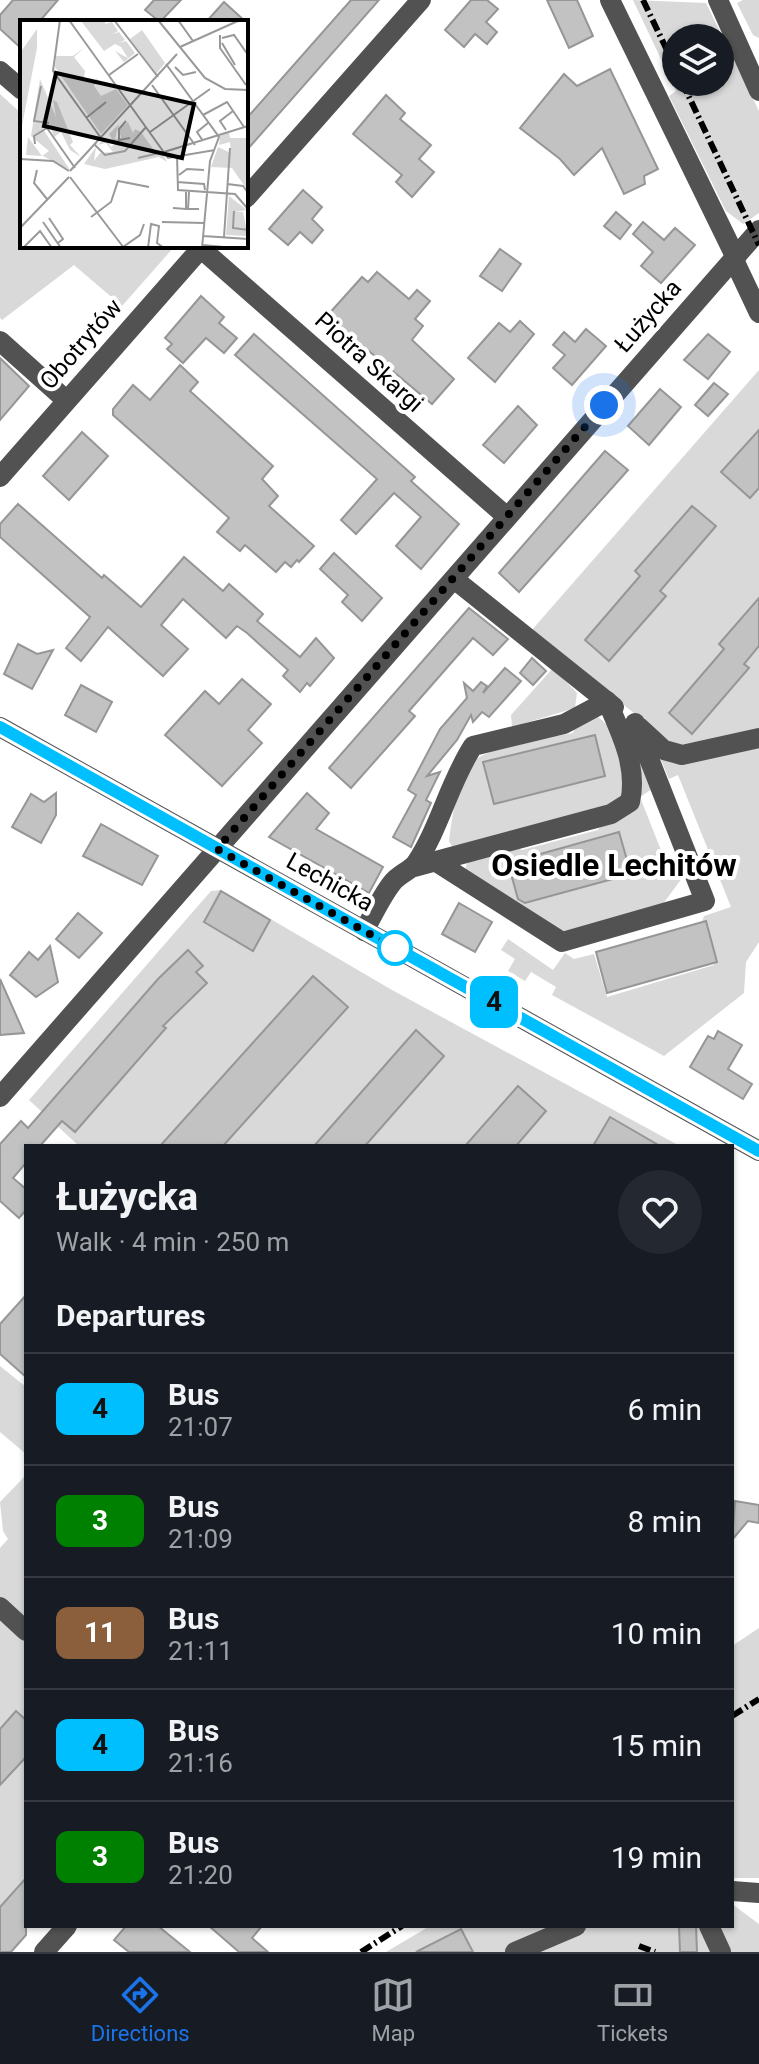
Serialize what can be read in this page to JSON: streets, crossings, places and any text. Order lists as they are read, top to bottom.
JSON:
{
  "streets": {
    "street": [
      "Łużycka",
      "Obotrytów",
      "Piotra Skargi",
      "Lechicka"
    ]
  },
  "crossings": [
    ["Łużycka", "Piotra Skargi"],
    ["Łużycka", "Lechicka"]
  ],
  "districts": ["Osiedle Lechitów"],
  "lines": ["bus line 4"],
  "page": {
    "on_map": "4",
    "heading": [
      ["Łużycka", "Walk · 4 min · 250 m"],
      "Departures"
    ],
    "list": [
      {
        "mark": "4",
        "name": "Bus",
        "note": "21:07",
        "value": "6 min"
      },
      {
        "mark": "3",
        "name": "Bus",
        "note": "21:09",
        "value": "8 min"
      },
      {
        "mark": "11",
        "name": "Bus",
        "note": "21:11",
        "value": "10 min"
      },
      {
        "mark": "4",
        "name": "Bus",
        "note": "21:16",
        "value": "15 min"
      },
      {
        "mark": "3",
        "name": "Bus",
        "note": "21:20",
        "value": "19 min"
      }
    ],
    "tabs": ["Directions", "Map", "Tickets"]
  }
}
